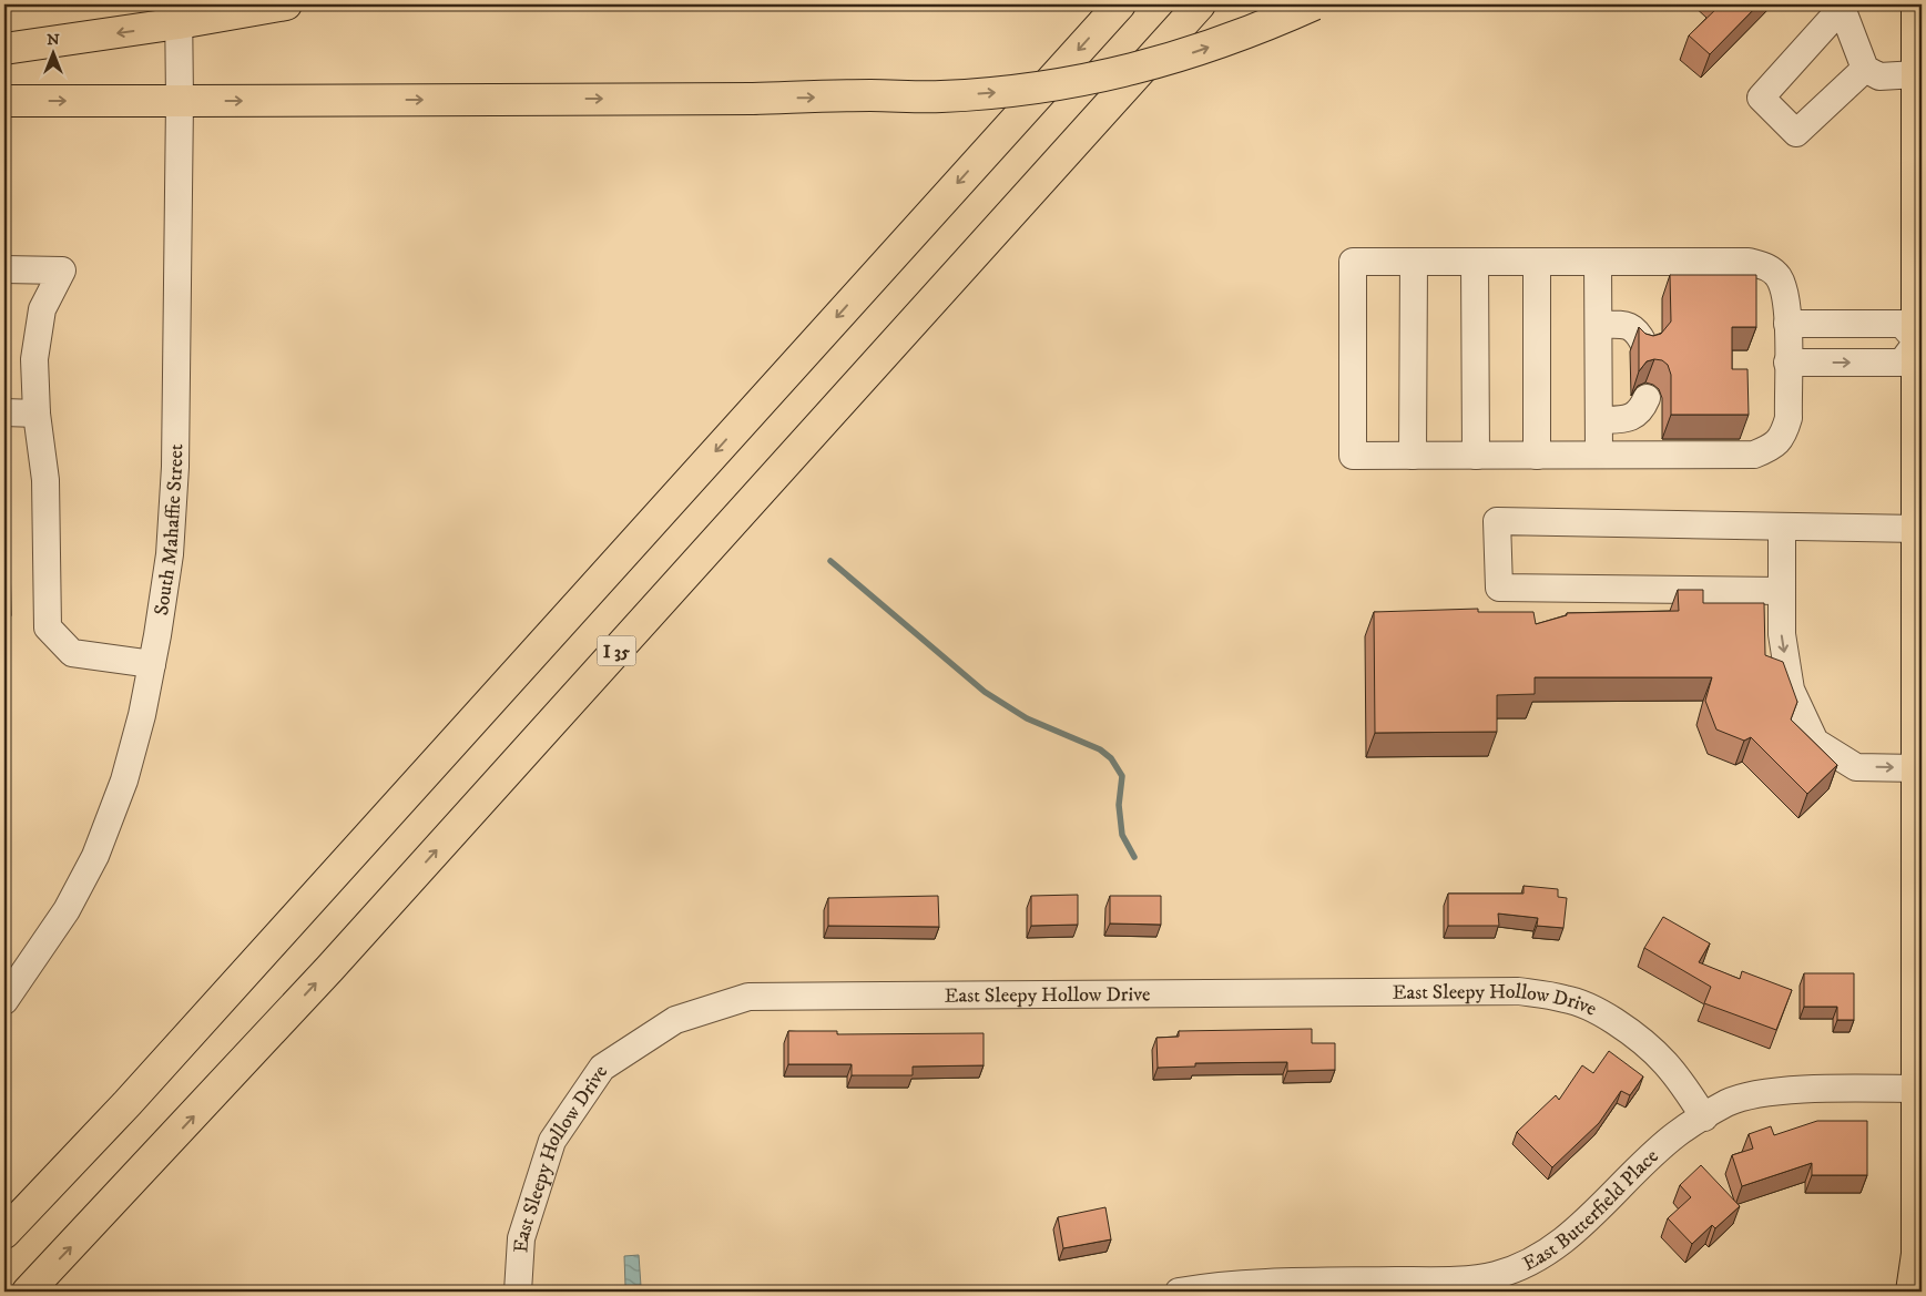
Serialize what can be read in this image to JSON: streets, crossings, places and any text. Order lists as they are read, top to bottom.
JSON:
{
  "streets": {
    "main road": ["I 35"],
    "street": ["South Mahaffie Street", "East Sleepy Hollow Drive", "East Butterfield Place"]
  },
  "crossings": [
    ["East Sleepy Hollow Drive", "East Butterfield Place"]
  ],
  "north": "top"
}
